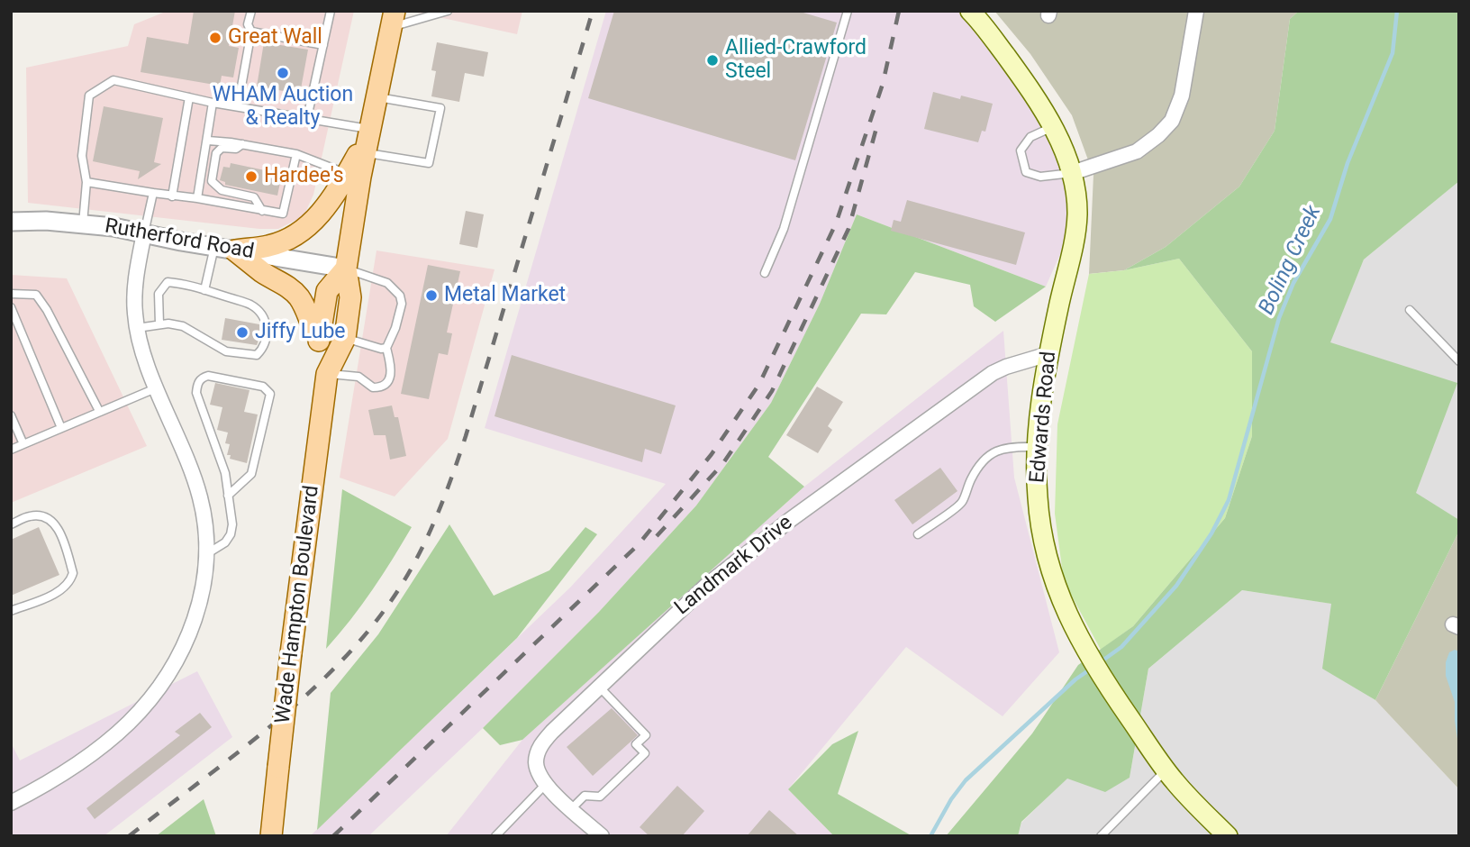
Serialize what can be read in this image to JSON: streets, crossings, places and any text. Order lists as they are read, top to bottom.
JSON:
{
  "streets": {
    "main road": ["Edwards Road", "Wade Hampton Boulevard"],
    "street": ["Rutherford Road", "Landmark Drive"]
  },
  "crossings": [
    ["Rutherford Road", "Wade Hampton Boulevard"],
    ["Edwards Road", "Landmark Drive"]
  ],
  "water": ["Boling Creek"],
  "places": [
    "Great Wall",
    "Allied-Crawford Steel",
    "WHAM Auction & Realty",
    "Hardee's",
    "Metal Market",
    "Jiffy Lube"
  ]
}
